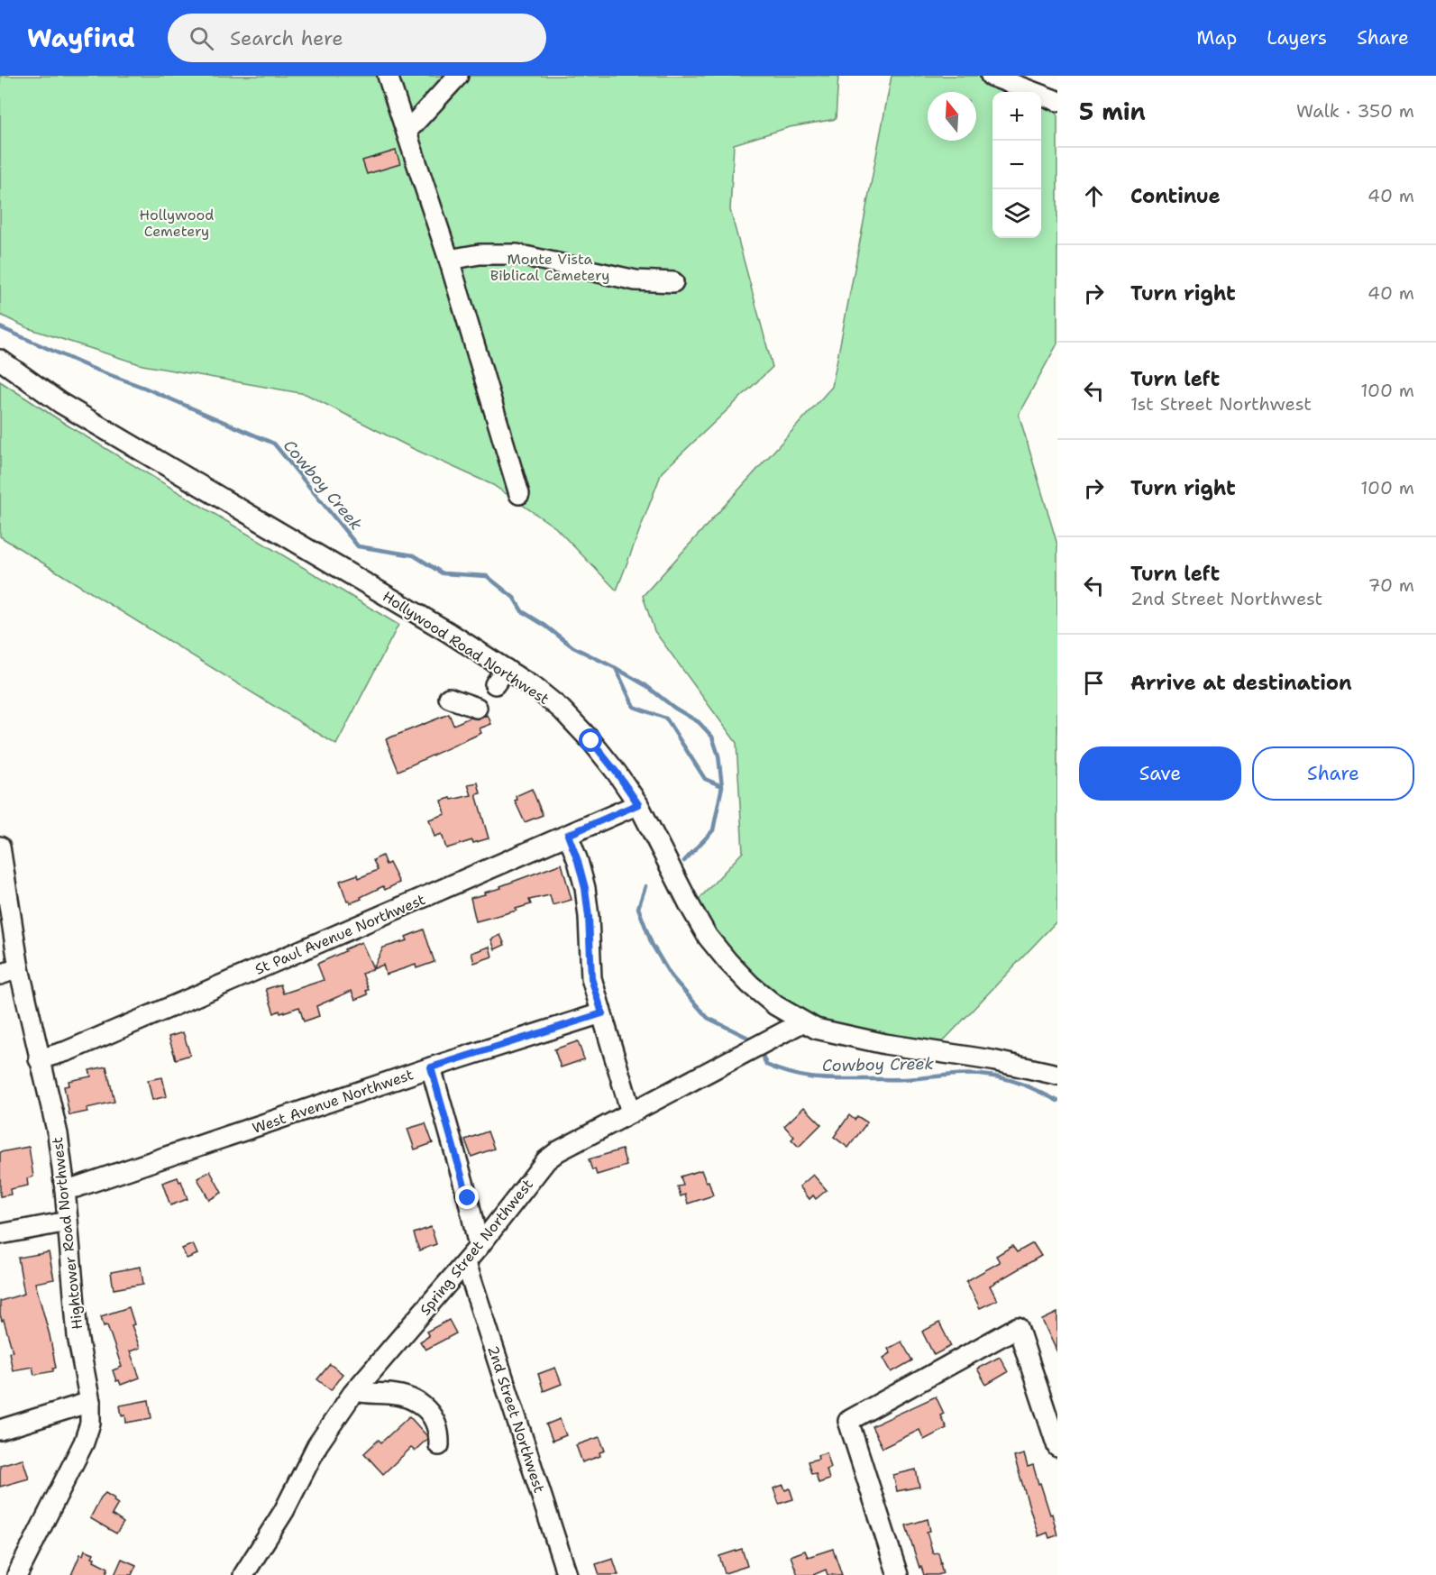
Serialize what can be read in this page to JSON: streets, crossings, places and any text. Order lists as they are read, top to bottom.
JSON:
{
  "streets": {
    "street": [
      "Hollywood Road Northwest",
      "St Paul Avenue Northwest",
      "West Avenue Northwest",
      "Hightower Road Northwest",
      "Spring Street Northwest",
      "2nd Street Northwest"
    ]
  },
  "crossings": [
    ["Hollywood Road Northwest", "St Paul Avenue Northwest"],
    ["Hollywood Road Northwest", "Spring Street Northwest"],
    ["St Paul Avenue Northwest", "Hightower Road Northwest"],
    ["West Avenue Northwest", "Hightower Road Northwest"],
    ["Spring Street Northwest", "2nd Street Northwest"]
  ],
  "water": ["Cowboy Creek"],
  "parks": ["Hollywood Cemetery", "Monte Vista Biblical Cemetery"],
  "north": "top",
  "page": {
    "header": "Wayfind",
    "search": "Search here",
    "nav": ["Map", "Layers", "Share"],
    "heading": ["5 min", "Walk · 350 m"],
    "map_buttons": ["+", "−"],
    "list": [
      ["Continue", "40 m"],
      ["Turn right", "40 m"],
      ["Turn left", "1st Street Northwest", "100 m"],
      ["Turn right", "100 m"],
      ["Turn left", "2nd Street Northwest", "70 m"],
      "Arrive at destination"
    ],
    "buttons": ["Save", "Share"]
  }
}
